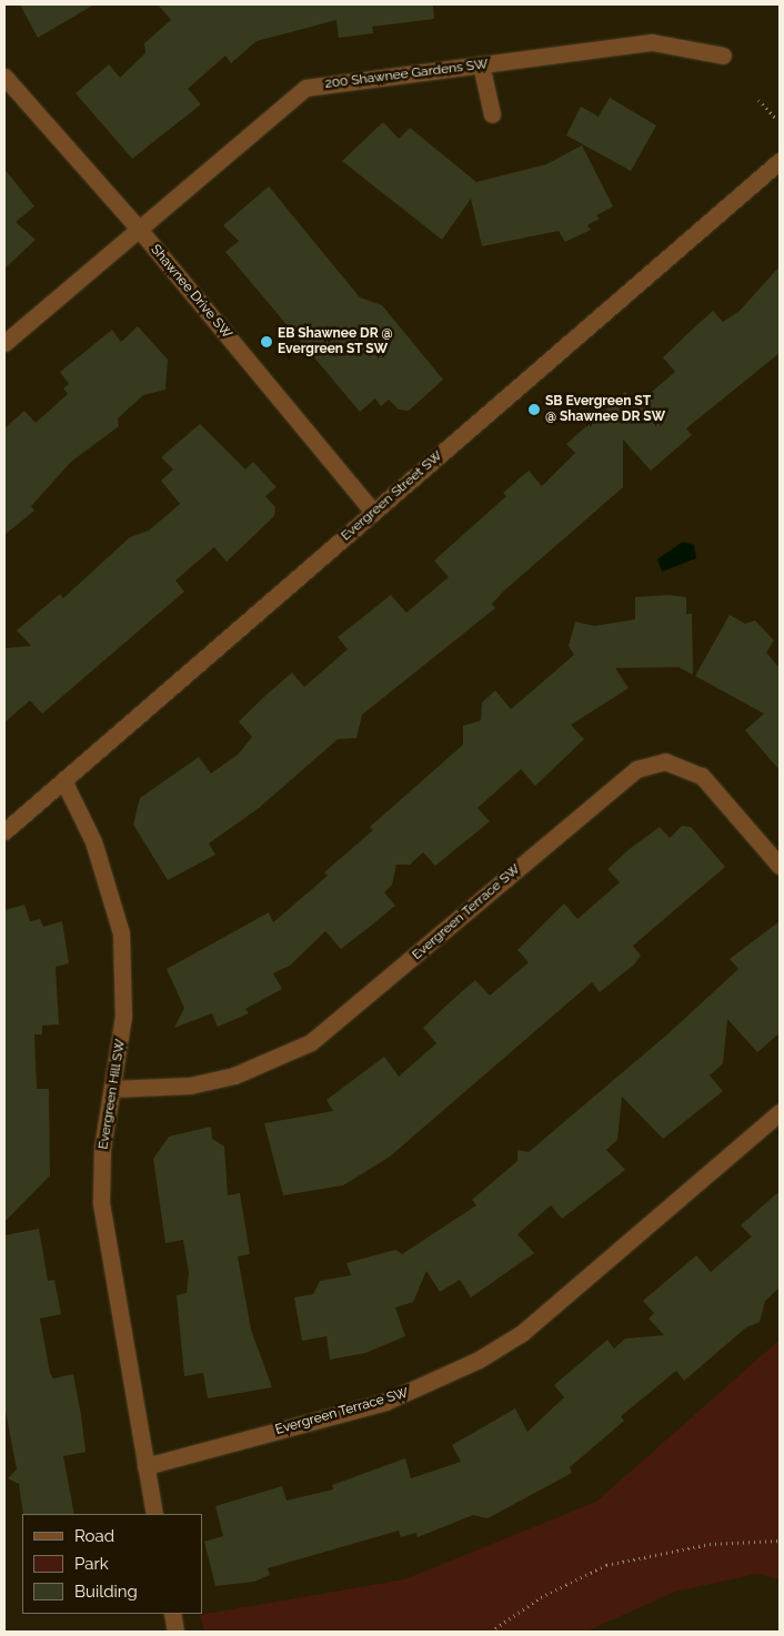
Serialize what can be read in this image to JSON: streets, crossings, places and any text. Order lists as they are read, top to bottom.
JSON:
{
  "streets": {
    "street": [
      "200 Shawnee Gardens SW",
      "Shawnee Drive SW",
      "Evergreen Street SW",
      "Evergreen Terrace SW",
      "Evergreen Hill SW"
    ]
  },
  "crossings": [
    ["200 Shawnee Gardens SW", "Shawnee Drive SW"],
    ["Shawnee Drive SW", "Evergreen Street SW"],
    ["Evergreen Street SW", "Evergreen Hill SW"],
    ["Evergreen Terrace SW", "Evergreen Hill SW"]
  ],
  "places": ["EB Shawnee DR @ Evergreen ST SW", "SB Evergreen ST @ Shawnee DR SW"],
  "legend": ["Road", "Park", "Building"]
}
